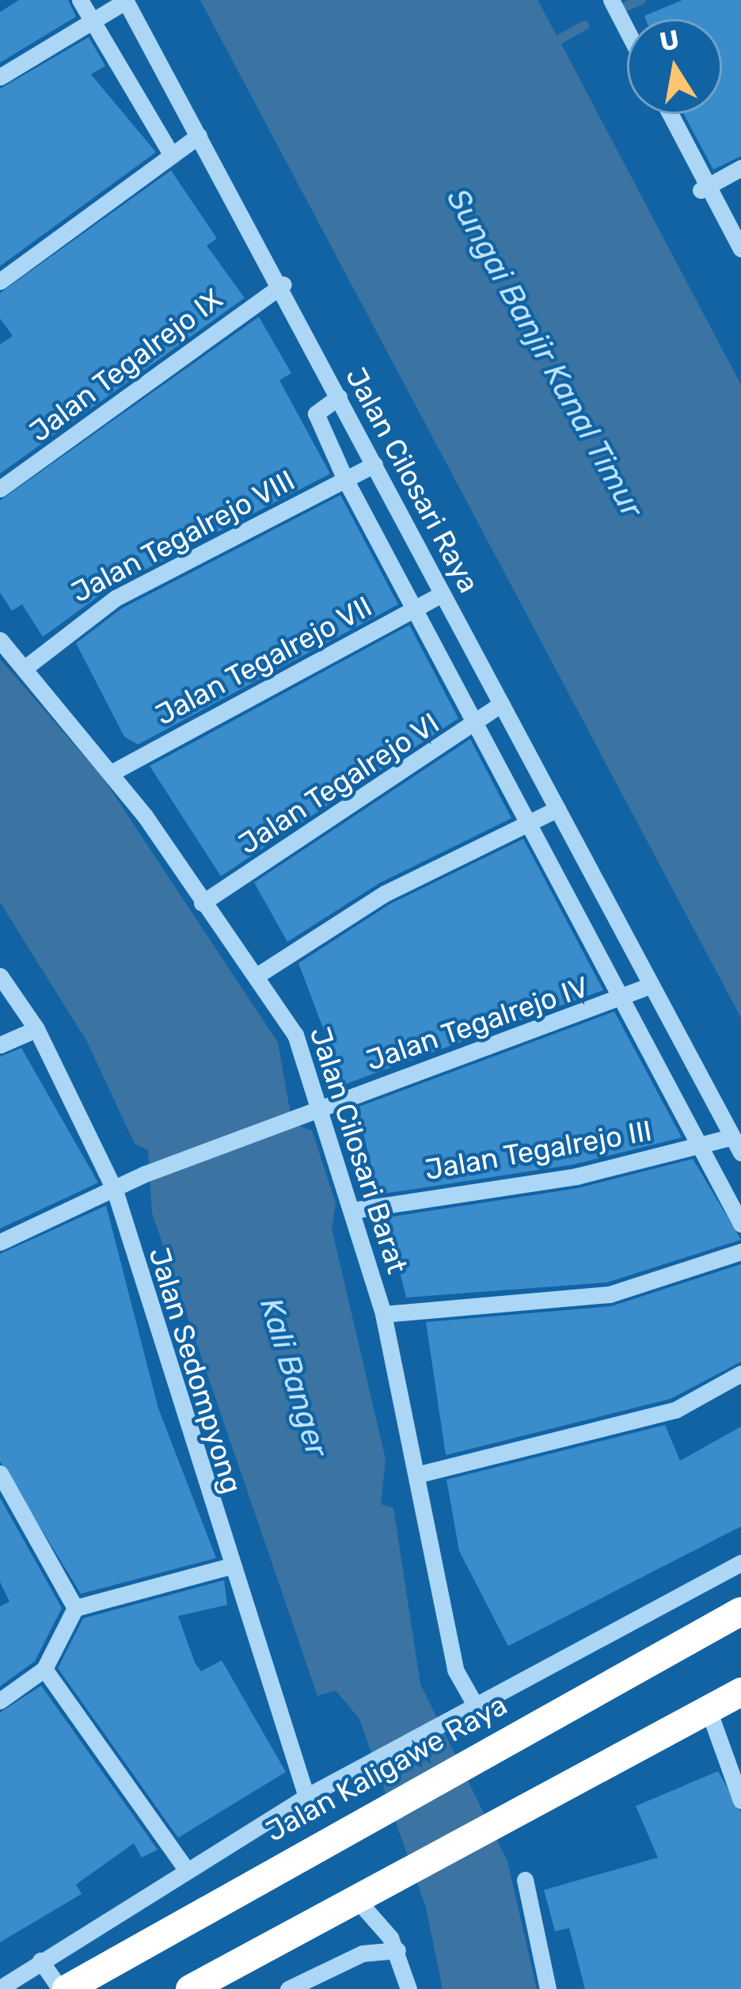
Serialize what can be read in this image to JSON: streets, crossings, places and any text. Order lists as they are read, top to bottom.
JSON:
{
  "streets": {
    "highway": ["Jalan Kaligawe Raya"],
    "street": [
      "Jalan Tegalrejo IX",
      "Jalan Cilosari Raya",
      "Jalan Tegalrejo VIII",
      "Jalan Tegalrejo VII",
      "Jalan Tegalrejo VI",
      "Jalan Tegalrejo IV",
      "Jalan Cilosari Barat",
      "Jalan Tegalrejo III",
      "Jalan Sedompyong"
    ]
  },
  "crossings": [
    ["Jalan Tegalrejo IX", "Jalan Cilosari Raya"],
    ["Jalan Cilosari Raya", "Jalan Tegalrejo VIII"],
    ["Jalan Cilosari Raya", "Jalan Tegalrejo VII"],
    ["Jalan Cilosari Raya", "Jalan Tegalrejo VI"],
    ["Jalan Cilosari Raya", "Jalan Tegalrejo IV"],
    ["Jalan Cilosari Raya", "Jalan Tegalrejo III"],
    ["Jalan Tegalrejo VIII", "Jalan Cilosari Barat"],
    ["Jalan Tegalrejo VII", "Jalan Cilosari Barat"],
    ["Jalan Tegalrejo VI", "Jalan Cilosari Barat"],
    ["Jalan Tegalrejo IV", "Jalan Cilosari Barat"],
    ["Jalan Tegalrejo IV", "Jalan Sedompyong"],
    ["Jalan Cilosari Barat", "Jalan Tegalrejo III"]
  ],
  "water": ["Sungai Banjir Kanal Timur", "Kali Banger"],
  "north": "top"
}
